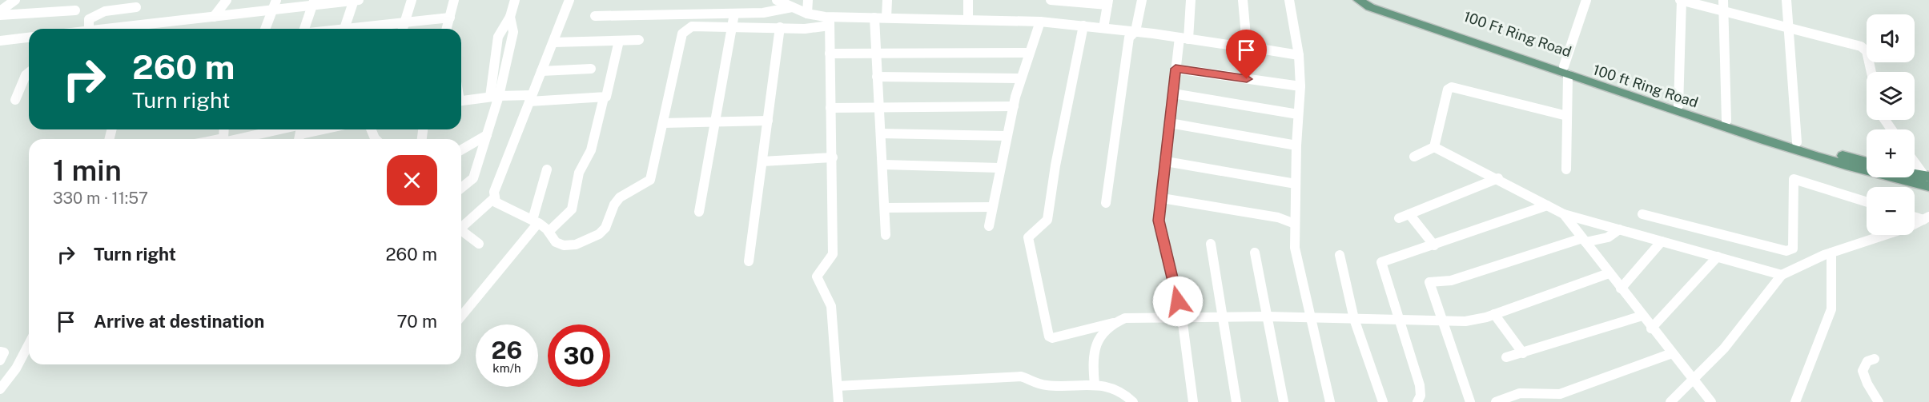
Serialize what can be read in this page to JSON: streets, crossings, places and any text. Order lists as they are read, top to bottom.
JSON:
{
  "streets": {
    "main road": ["100 Ft Ring Road", "100 ft Ring Road"]
  },
  "crossings": [
    ["100 Ft Ring Road", "100 ft Ring Road"]
  ],
  "page": {
    "map_buttons": ["+", "−"],
    "turn": ["260 m", "Turn right"],
    "heading": ["1 min", "330 m · 11:57"],
    "list": [
      {
        "name": "Turn right",
        "value": "260 m"
      },
      {
        "name": "Arrive at destination",
        "value": "70 m"
      }
    ],
    "speed": "26 km/h",
    "limit": "30"
  }
}
